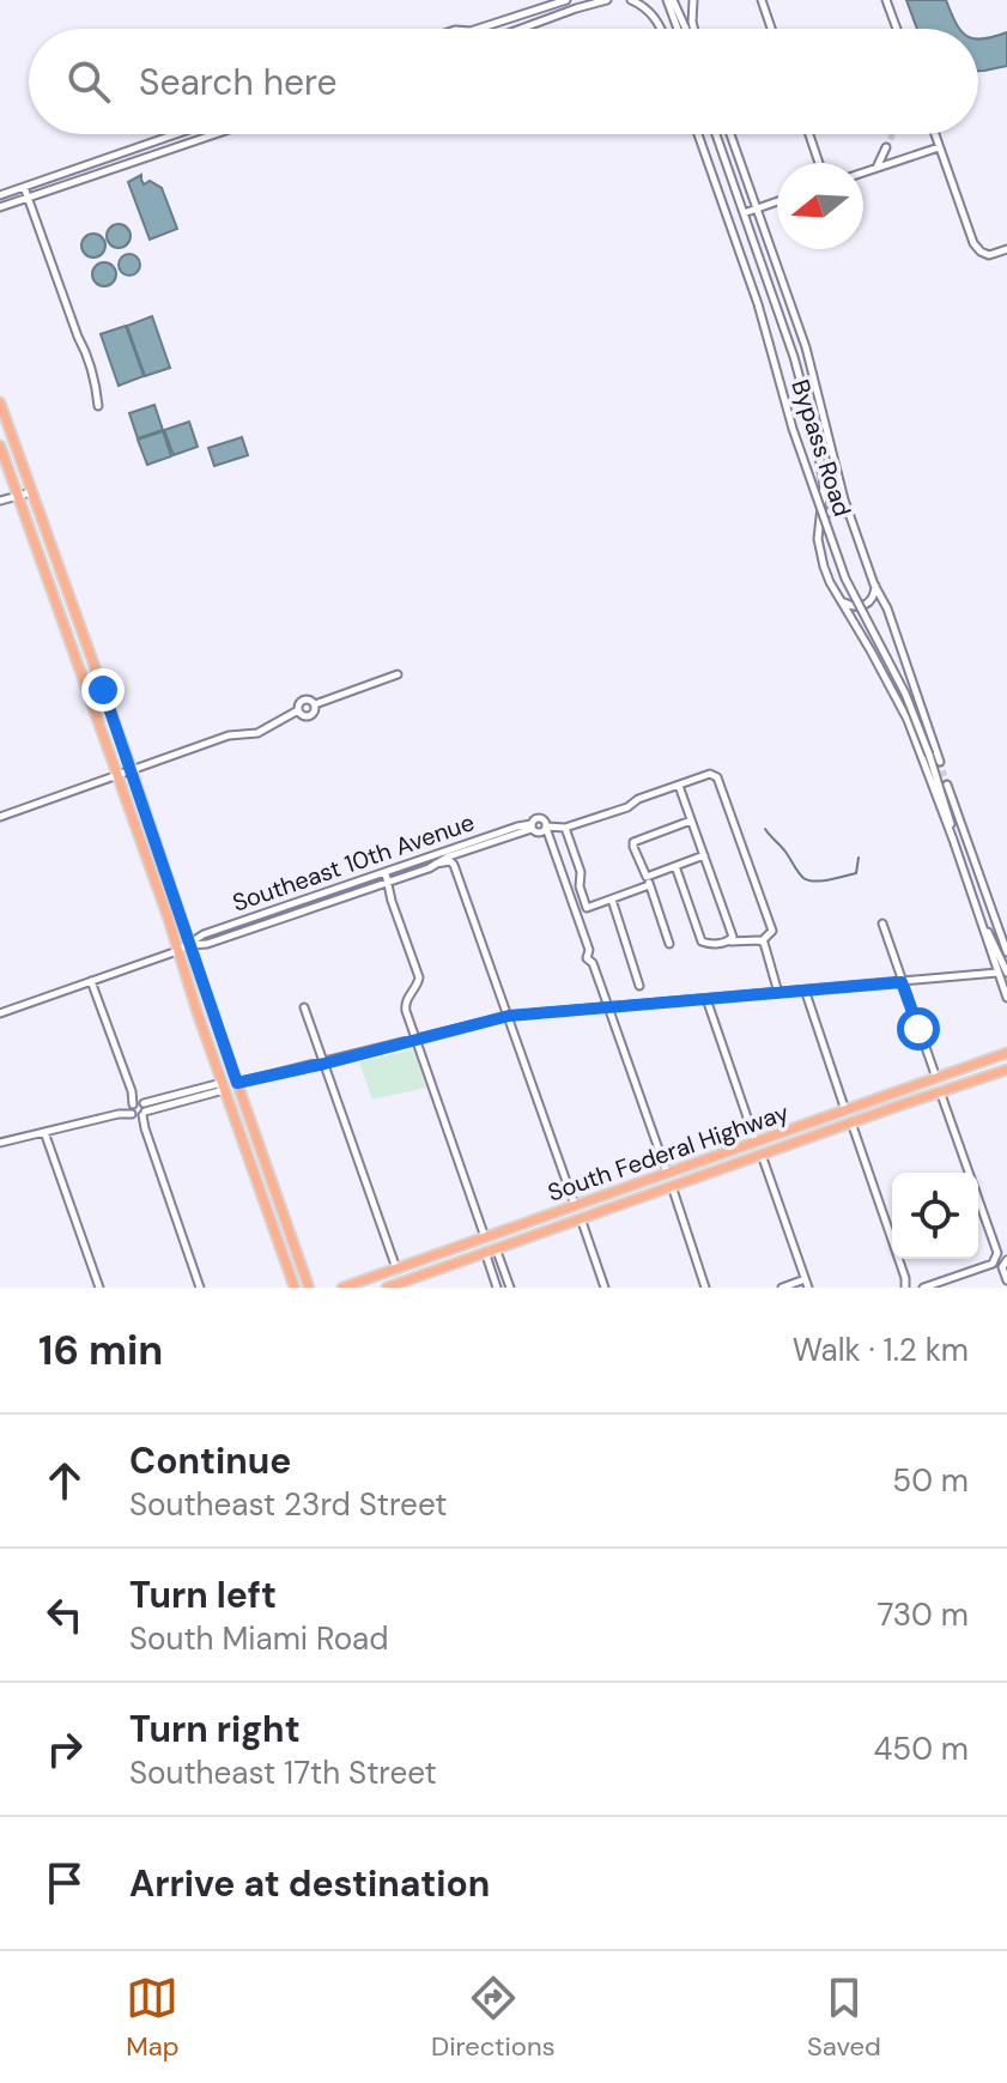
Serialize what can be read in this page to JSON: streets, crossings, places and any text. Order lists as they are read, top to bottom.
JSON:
{
  "streets": {
    "main road": ["South Federal Highway"],
    "street": ["Bypass Road", "Southeast 10th Avenue"]
  },
  "north": "left",
  "page": {
    "search": "Search here",
    "heading": ["16 min", "Walk · 1.2 km"],
    "list": [
      ["Continue", "Southeast 23rd Street", "50 m"],
      ["Turn left", "South Miami Road", "730 m"],
      ["Turn right", "Southeast 17th Street", "450 m"],
      "Arrive at destination"
    ],
    "nav": ["Map", "Directions", "Saved"]
  }
}
